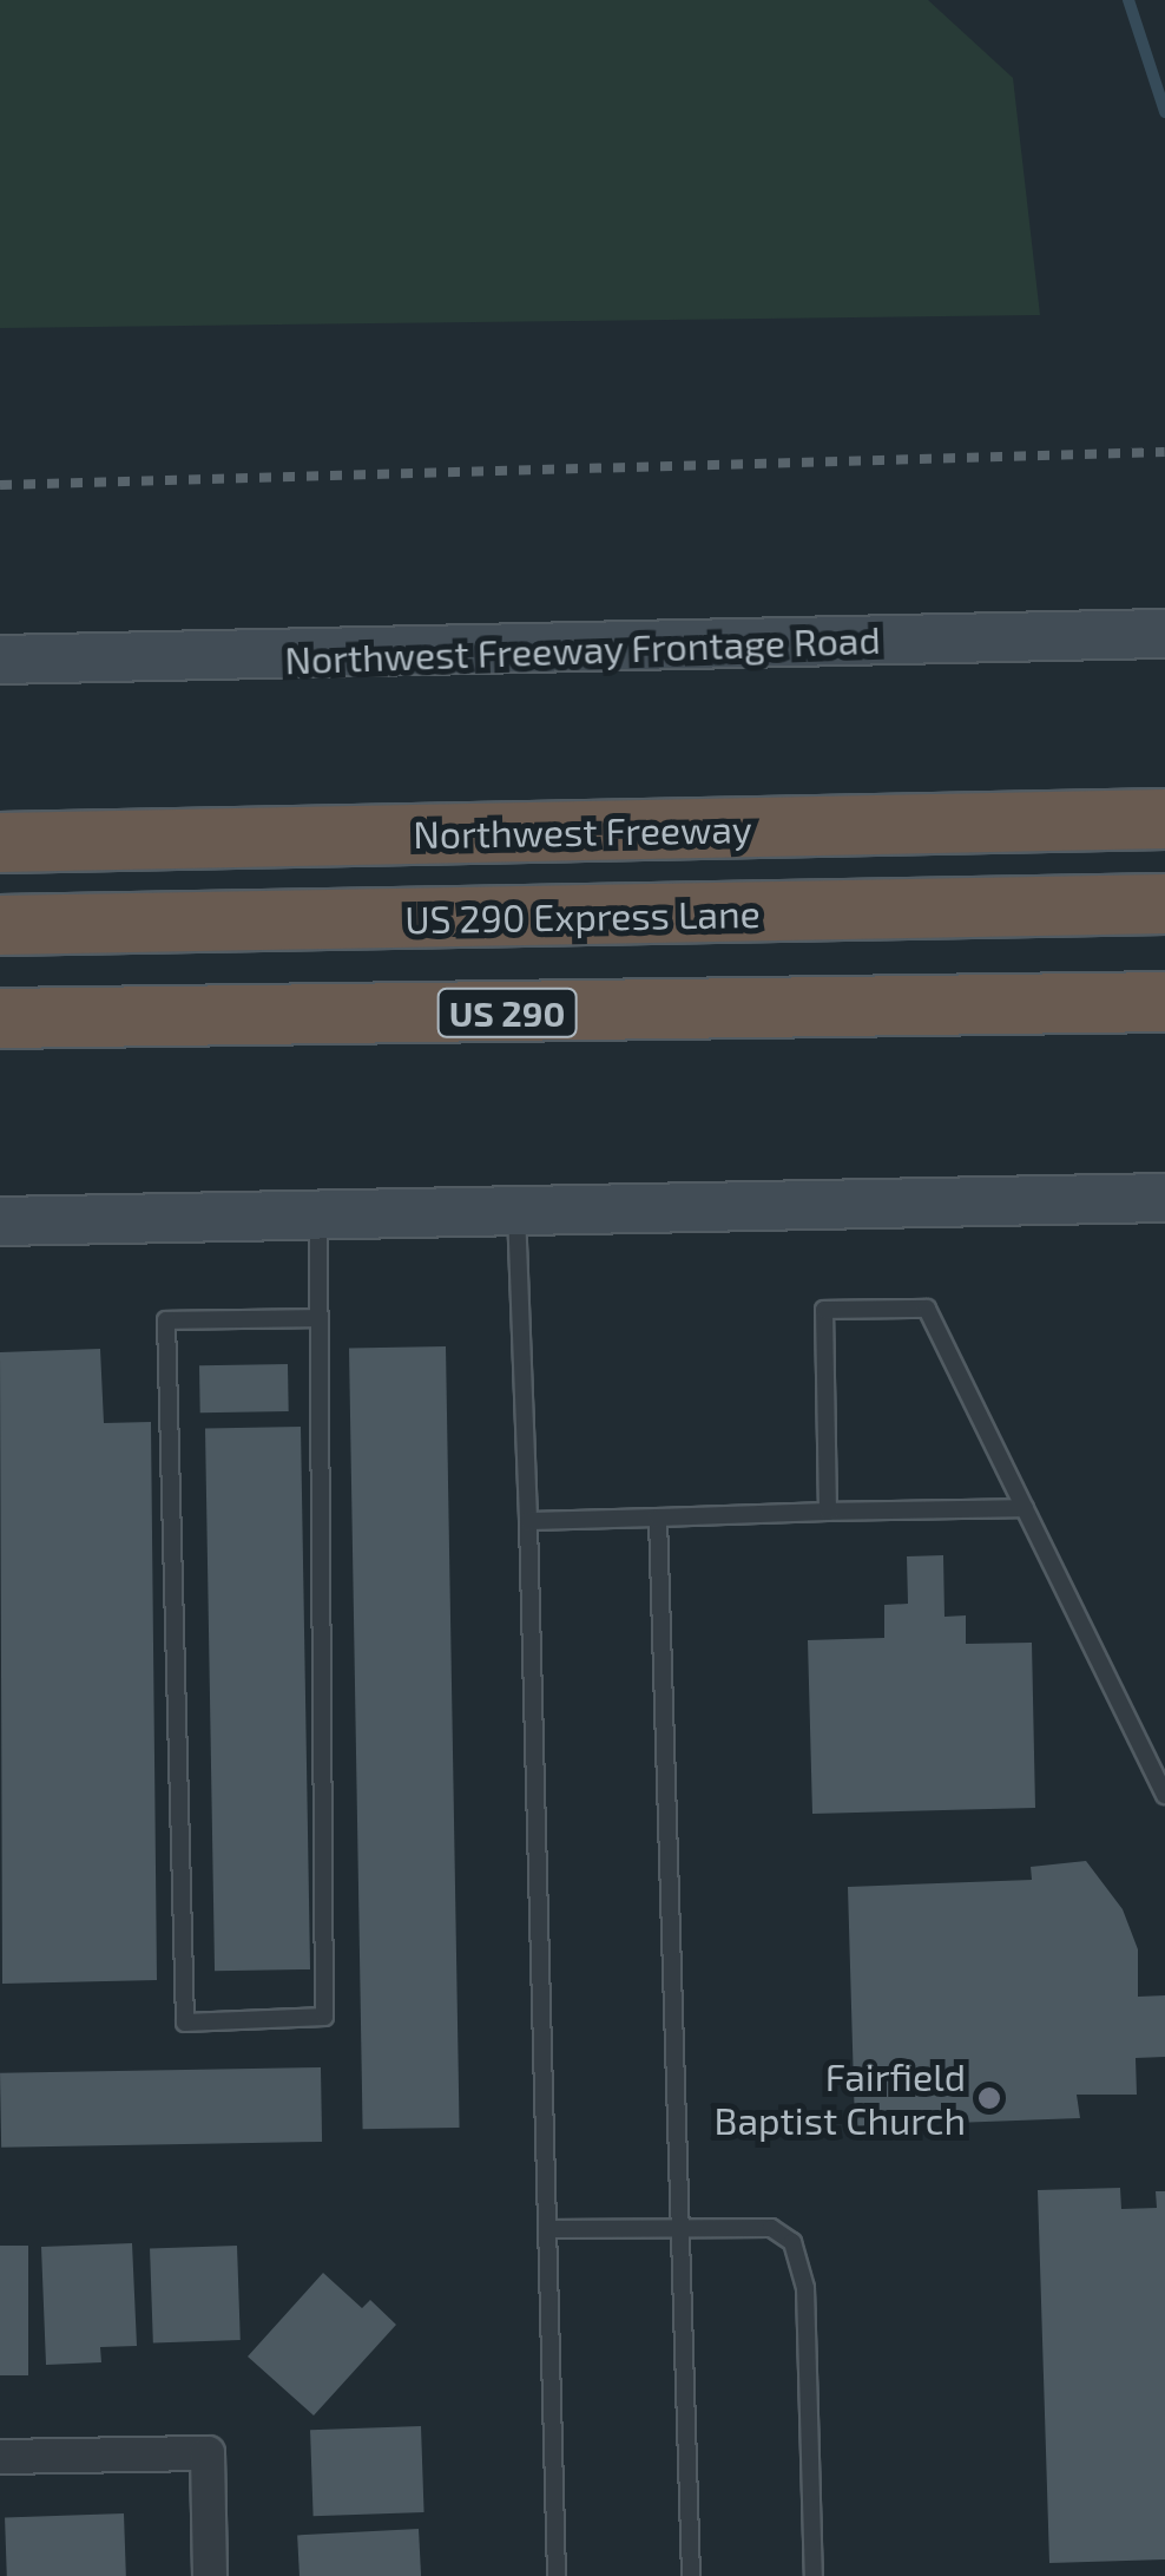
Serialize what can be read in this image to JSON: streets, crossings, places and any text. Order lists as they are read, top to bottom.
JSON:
{
  "streets": {
    "highway": ["Northwest Freeway", "US 290 Express Lane", "US 290"],
    "main road": ["Northwest Freeway Frontage Road"]
  },
  "places": ["Fairfield Baptist Church"]
}
